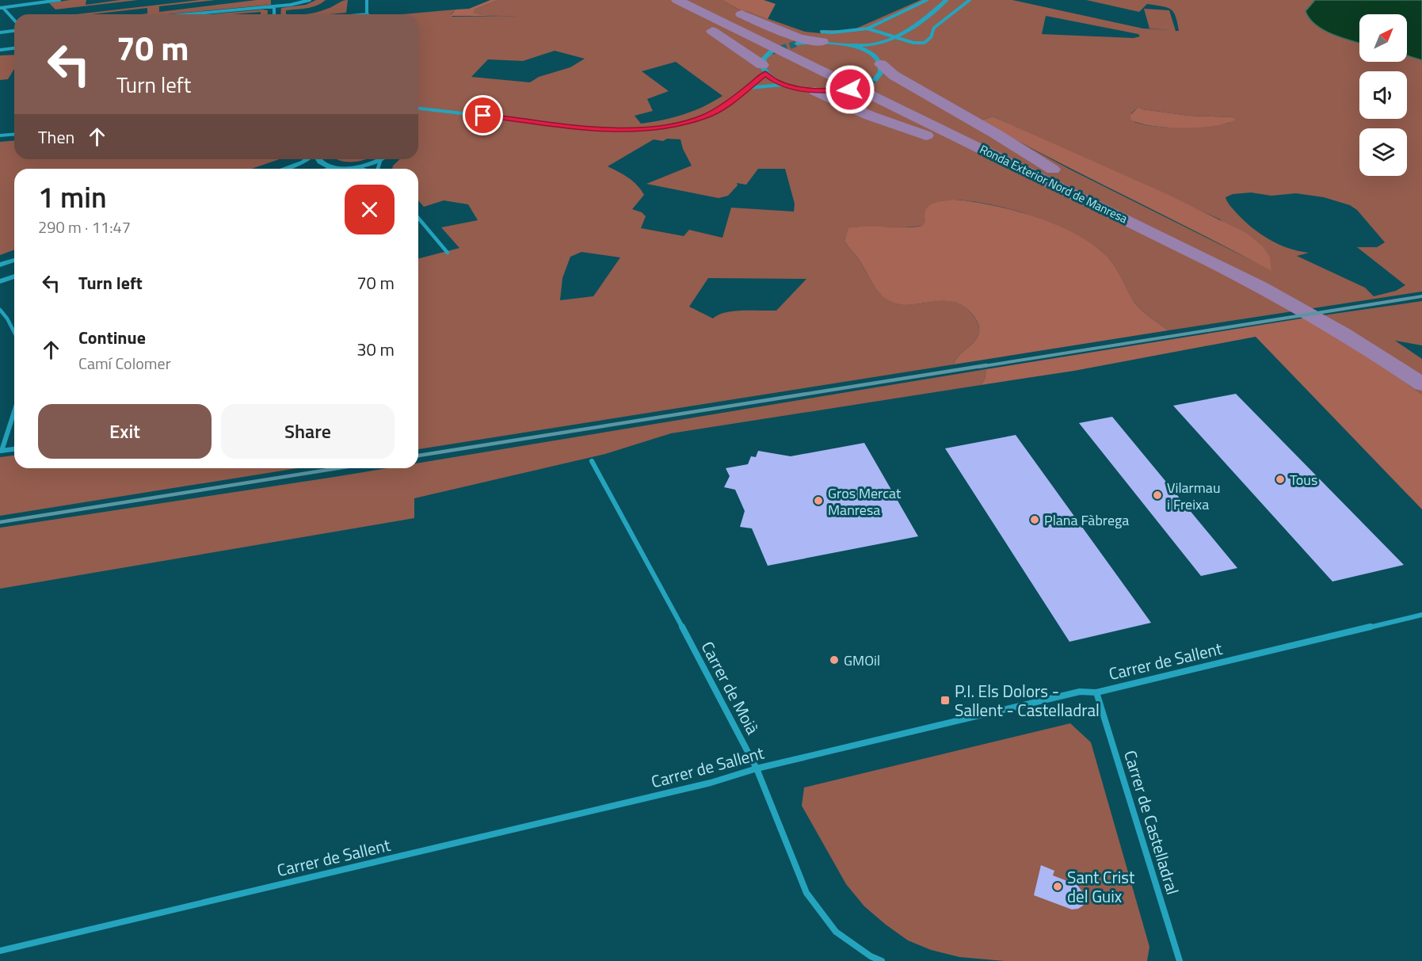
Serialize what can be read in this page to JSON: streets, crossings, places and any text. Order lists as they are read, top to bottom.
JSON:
{
  "streets": {
    "highway": ["Ronda Exterior Nord de Manresa"],
    "street": ["Carrer de Sallent", "Carrer de Moià", "Carrer de Castelladral"]
  },
  "crossings": [
    ["Carrer de Sallent", "Carrer de Moià"],
    ["Carrer de Sallent", "Carrer de Castelladral"]
  ],
  "places": {
    "other": [
      "Tous",
      "Vilarmau i Freixa",
      "Gros Mercat Manresa",
      "Plana Fàbrega",
      "GMOil",
      "Sant Crist del Guix"
    ],
    "transit": ["P.I. Els Dolors - Sallent - Castelladral"]
  },
  "north": "top right",
  "page": {
    "turn": ["70 m", "Turn left"],
    "then": "Then",
    "heading": ["1 min", "290 m · 11:47"],
    "list": [
      {
        "name": "Turn left",
        "value": "70 m"
      },
      {
        "name": "Continue",
        "note": "Camí Colomer",
        "value": "30 m"
      }
    ],
    "buttons": ["Exit", "Share"]
  }
}
